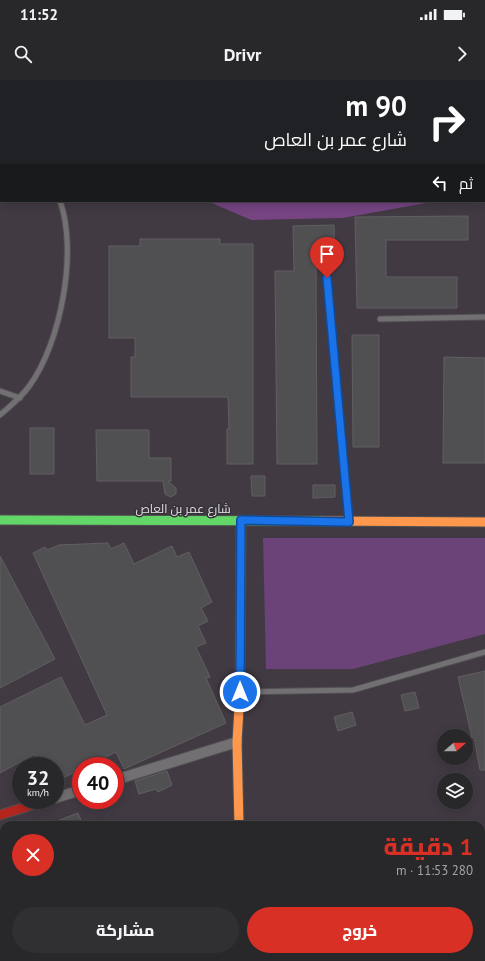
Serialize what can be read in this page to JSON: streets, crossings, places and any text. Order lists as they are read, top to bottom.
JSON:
{
  "streets": {
    "street": ["شارع عمر بن العاص"]
  },
  "north": "right",
  "page": {
    "status": "11:52",
    "header": "Drivr",
    "turn": ["90 m", "شارع عمر بن العاص"],
    "then": "ثم",
    "speed": "32 km/h",
    "limit": "40",
    "heading": ["1 دقيقة", "280 m · 11:53"],
    "buttons": ["خروج", "مشاركة"]
  }
}
